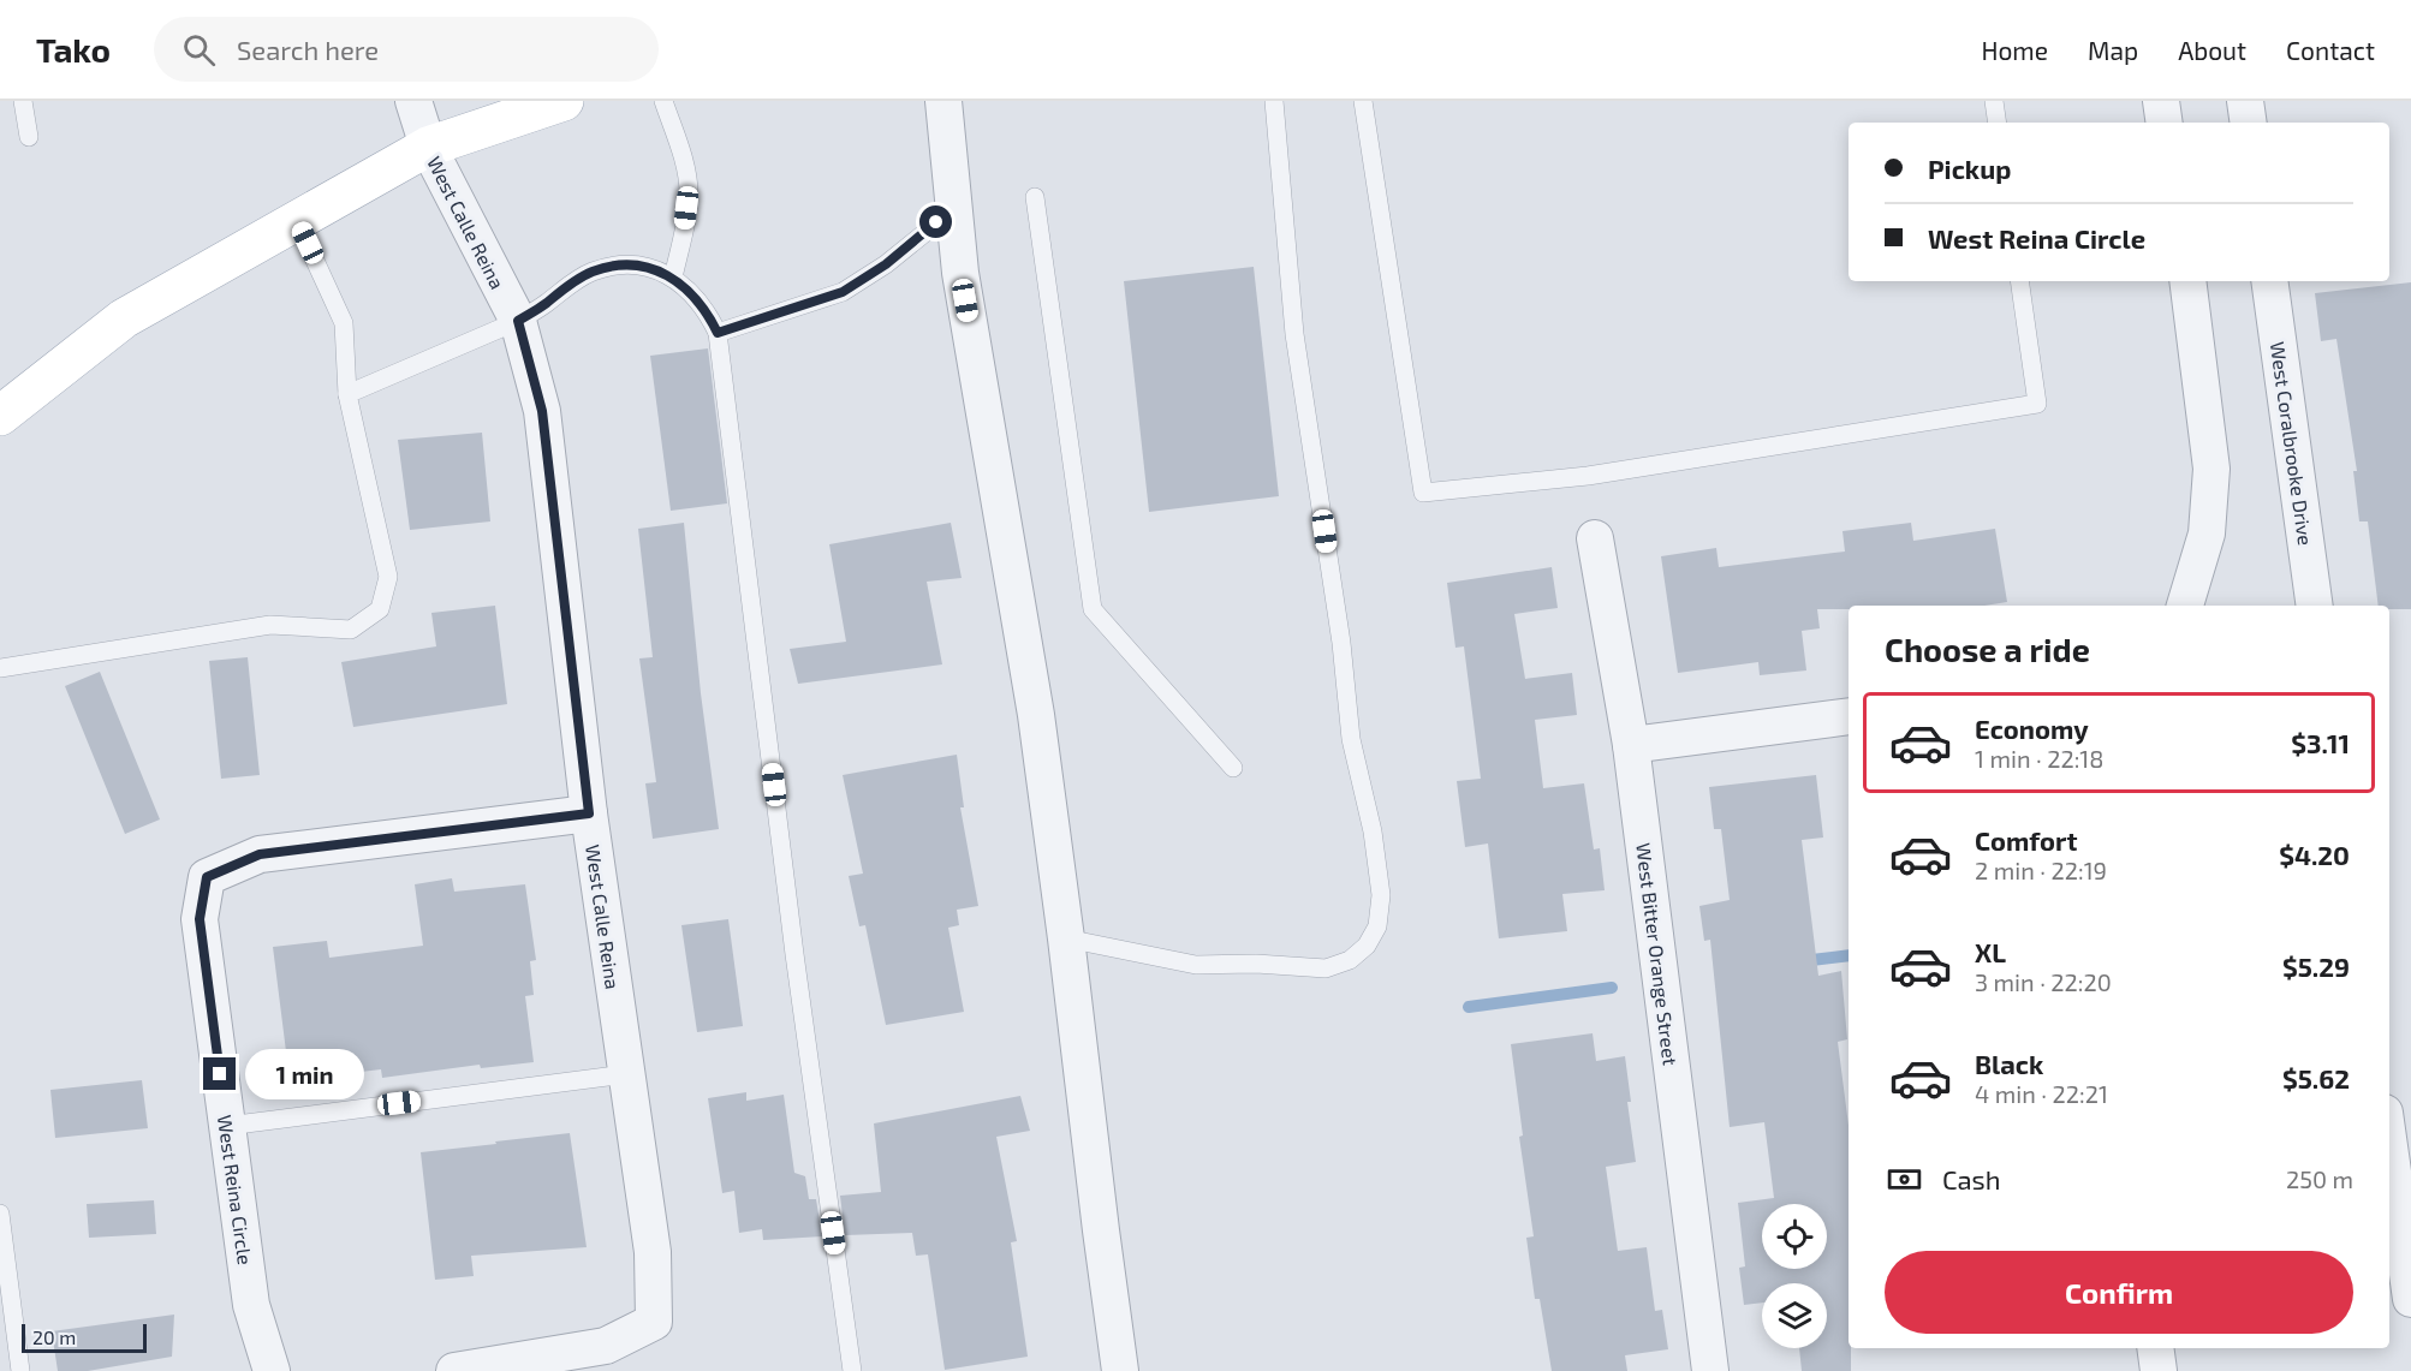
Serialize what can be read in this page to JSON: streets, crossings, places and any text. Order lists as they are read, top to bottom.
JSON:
{
  "streets": {
    "street": [
      "West Calle Reina",
      "West Coralbrooke Drive",
      "West Bitter Orange Street",
      "West Reina Circle"
    ]
  },
  "crossings": [
    ["West Calle Reina", "West Reina Circle"]
  ],
  "scale_bar": "20 m",
  "page": {
    "header": "Tako",
    "search": "Search here",
    "nav": [
      "Home",
      "Map",
      "About",
      "Contact"
    ],
    "banner": ["Pickup", "West Reina Circle"],
    "heading": "Choose a ride",
    "list": [
      {
        "name": "Economy",
        "note": "1 min · 22:18",
        "value": "$3.11"
      },
      {
        "name": "Comfort",
        "note": "2 min · 22:19",
        "value": "$4.20"
      },
      {
        "name": "XL",
        "note": "3 min · 22:20",
        "value": "$5.29"
      },
      {
        "name": "Black",
        "note": "4 min · 22:21",
        "value": "$5.62"
      }
    ],
    "bubble": "1 min",
    "pay": ["Cash", "250 m"],
    "buttons": "Confirm",
    "scale": "20 m"
  }
}
